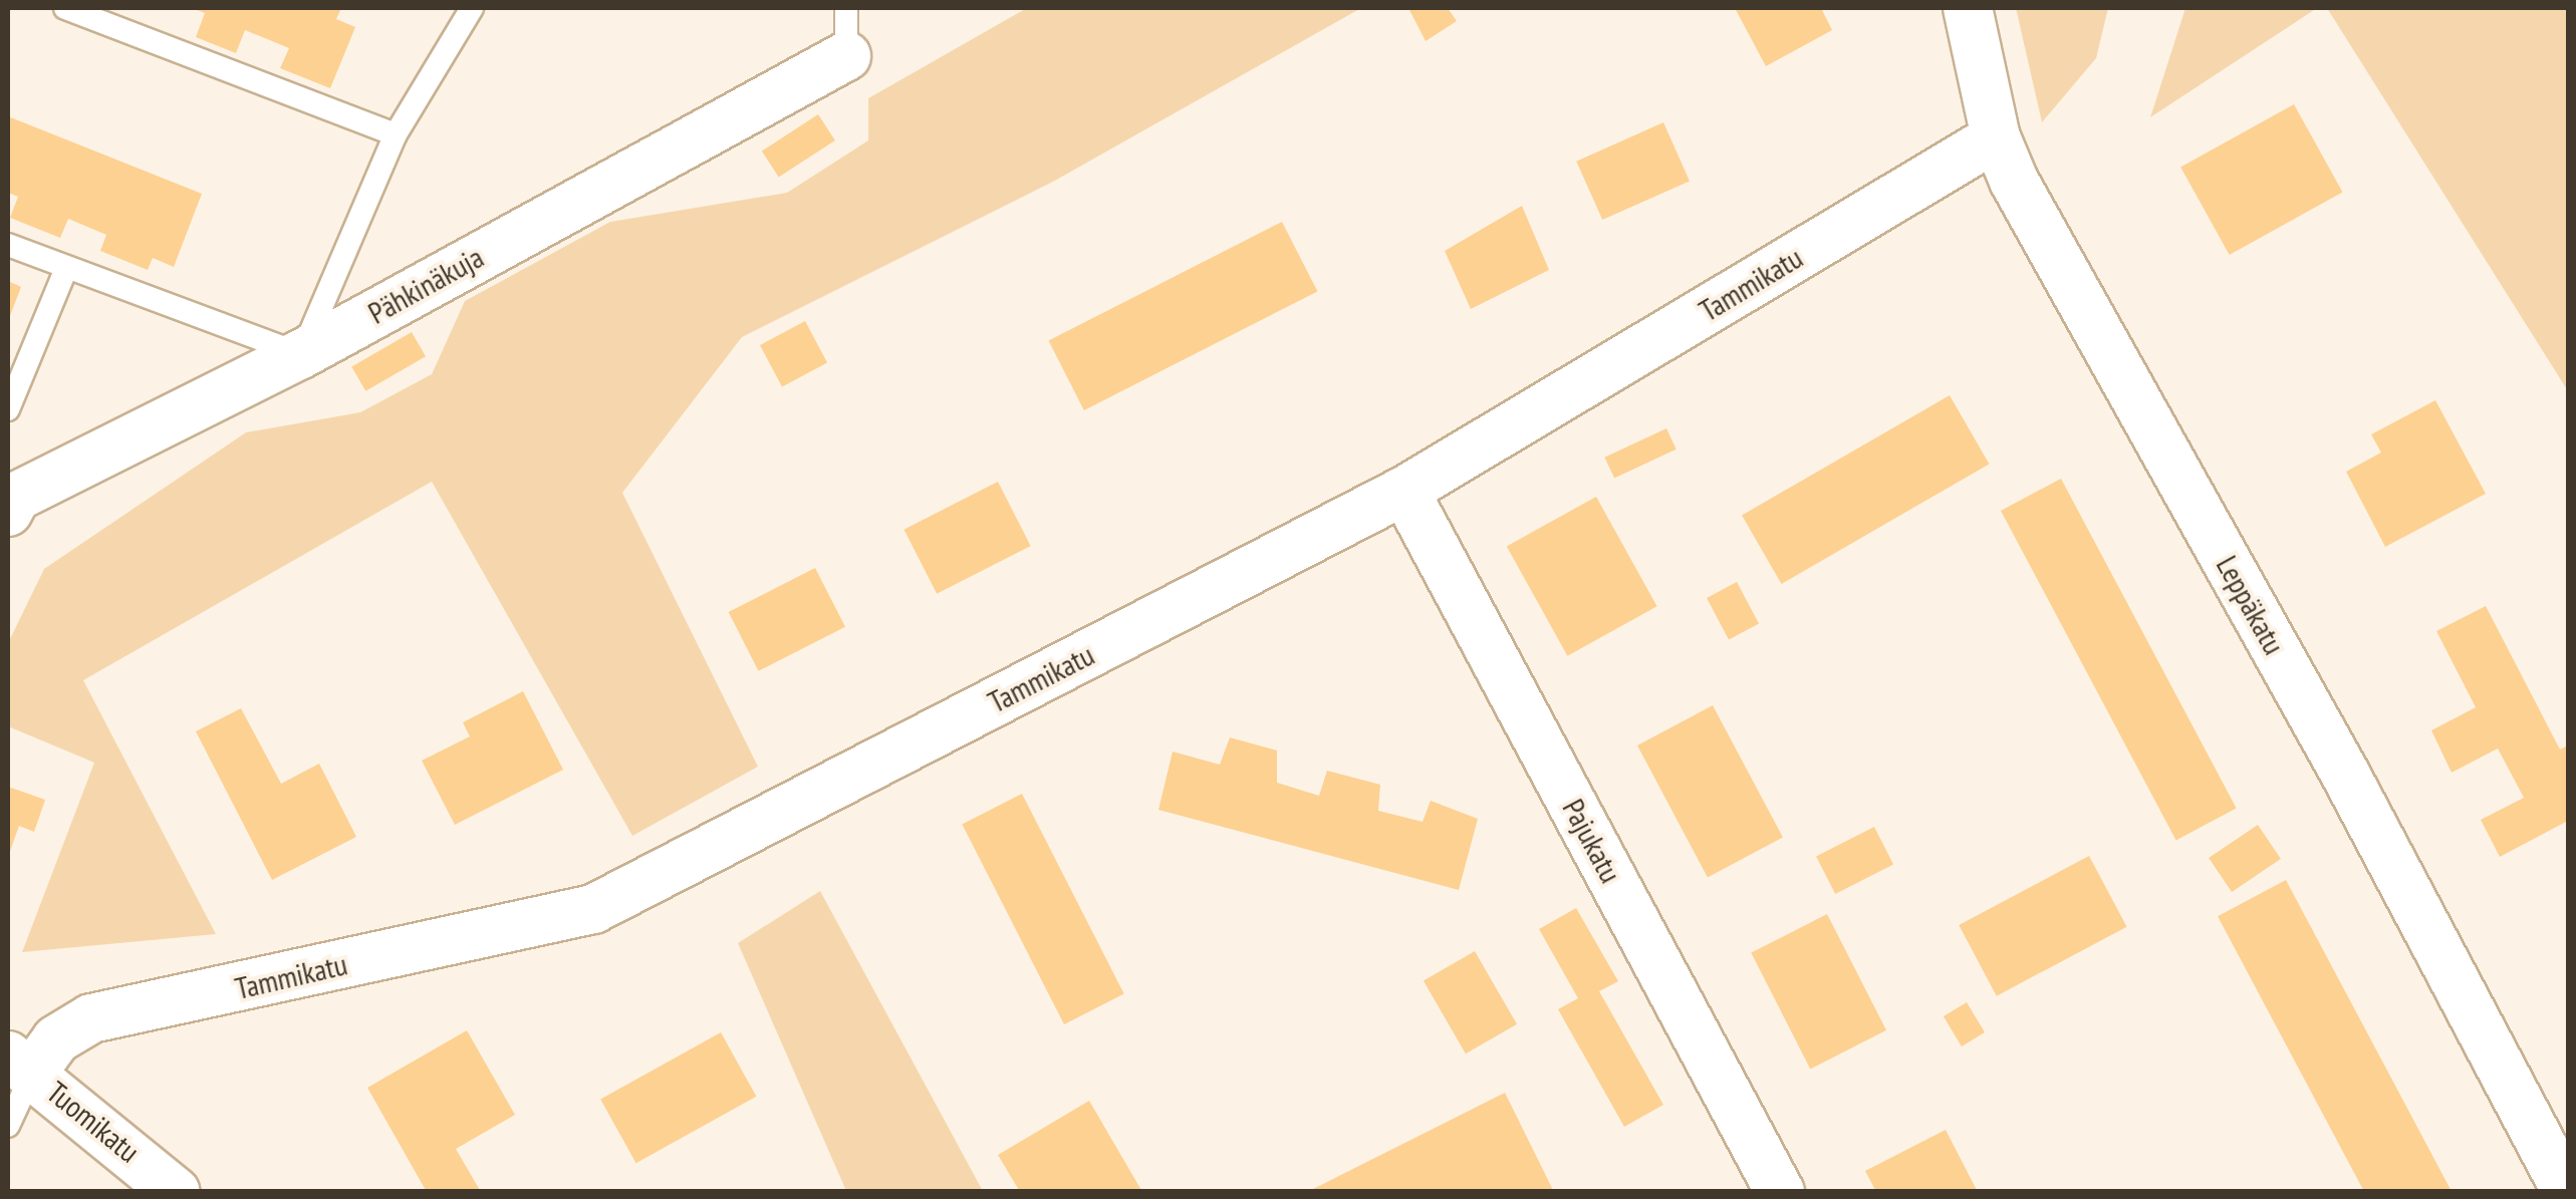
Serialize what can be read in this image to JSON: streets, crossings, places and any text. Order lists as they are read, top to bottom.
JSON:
{
  "streets": {
    "street": [
      "Tammikatu",
      "Pähkinäkuja",
      "Leppäkatu",
      "Pajukatu",
      "Tuomikatu"
    ]
  },
  "crossings": [
    ["Tammikatu", "Leppäkatu"],
    ["Tammikatu", "Pajukatu"],
    ["Tammikatu", "Tuomikatu"]
  ]
}
